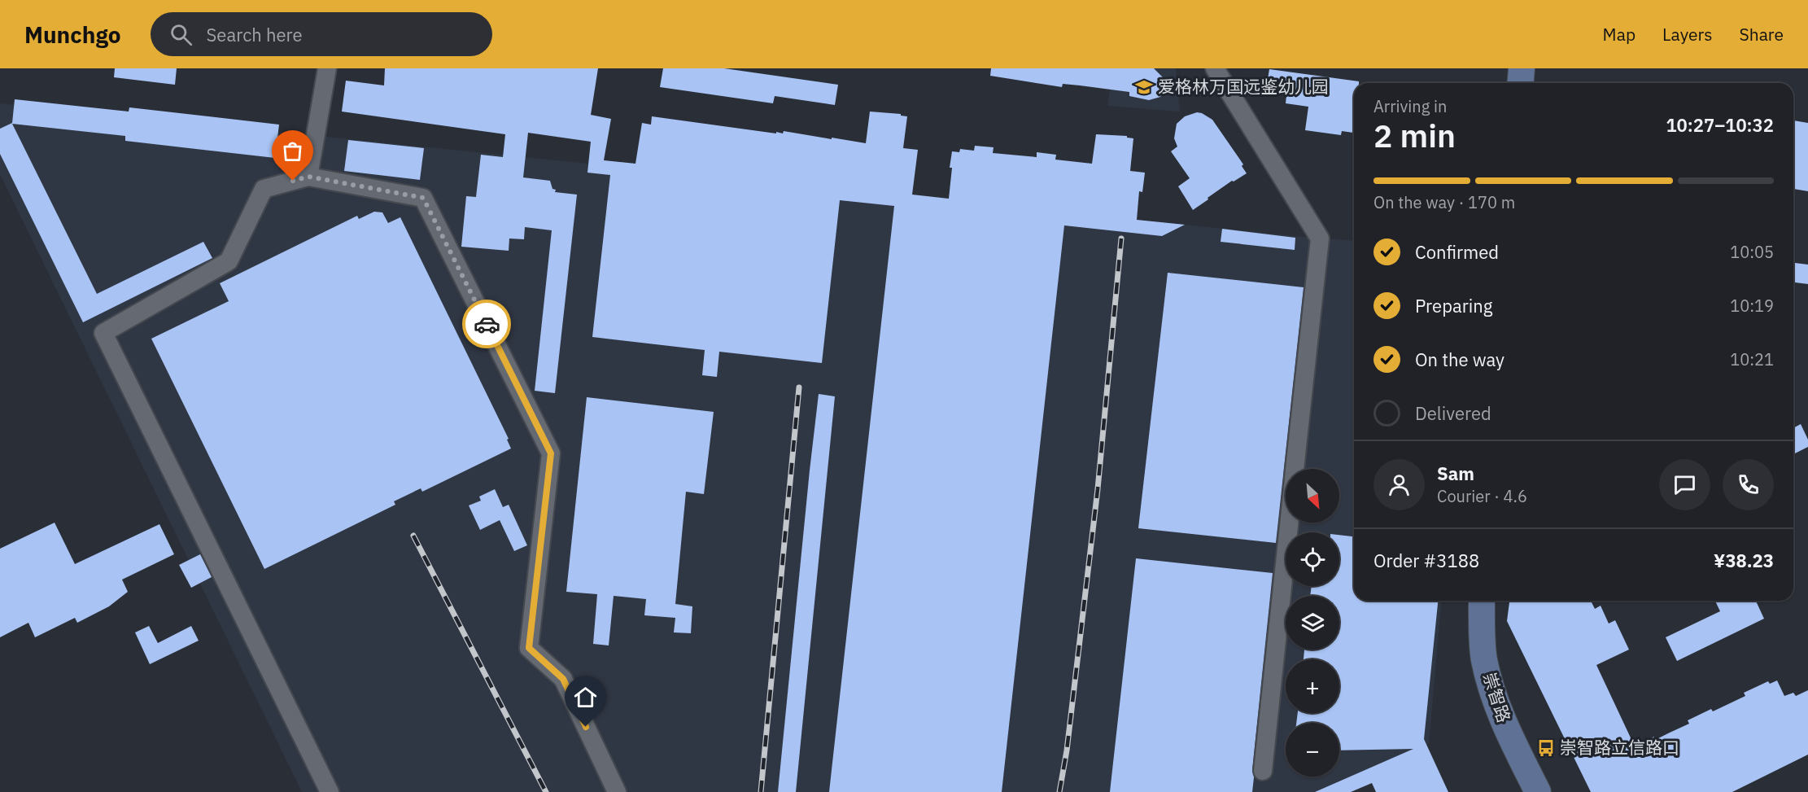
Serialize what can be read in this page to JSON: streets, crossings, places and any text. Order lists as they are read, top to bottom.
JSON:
{
  "streets": {
    "street": ["崇智路"]
  },
  "places": {
    "school or university": ["爱格林万国远鉴幼儿园"],
    "bus stop": ["崇智路立信路口"]
  },
  "north": "bottom right",
  "page": {
    "header": "Munchgo",
    "search": "Search here",
    "nav": ["Map", "Layers", "Share"],
    "heading": ["2 min", "Arriving in", "10:27–10:32"],
    "panel": [
      "Sam",
      "Courier · 4.6",
      "Order #3188",
      "¥38.23"
    ],
    "bar": "On the way · 170 m",
    "list": [
      ["Confirmed", "10:05"],
      ["Preparing", "10:19"],
      ["On the way", "10:21"],
      "Delivered"
    ],
    "map_buttons": ["+", "−"]
  }
}
